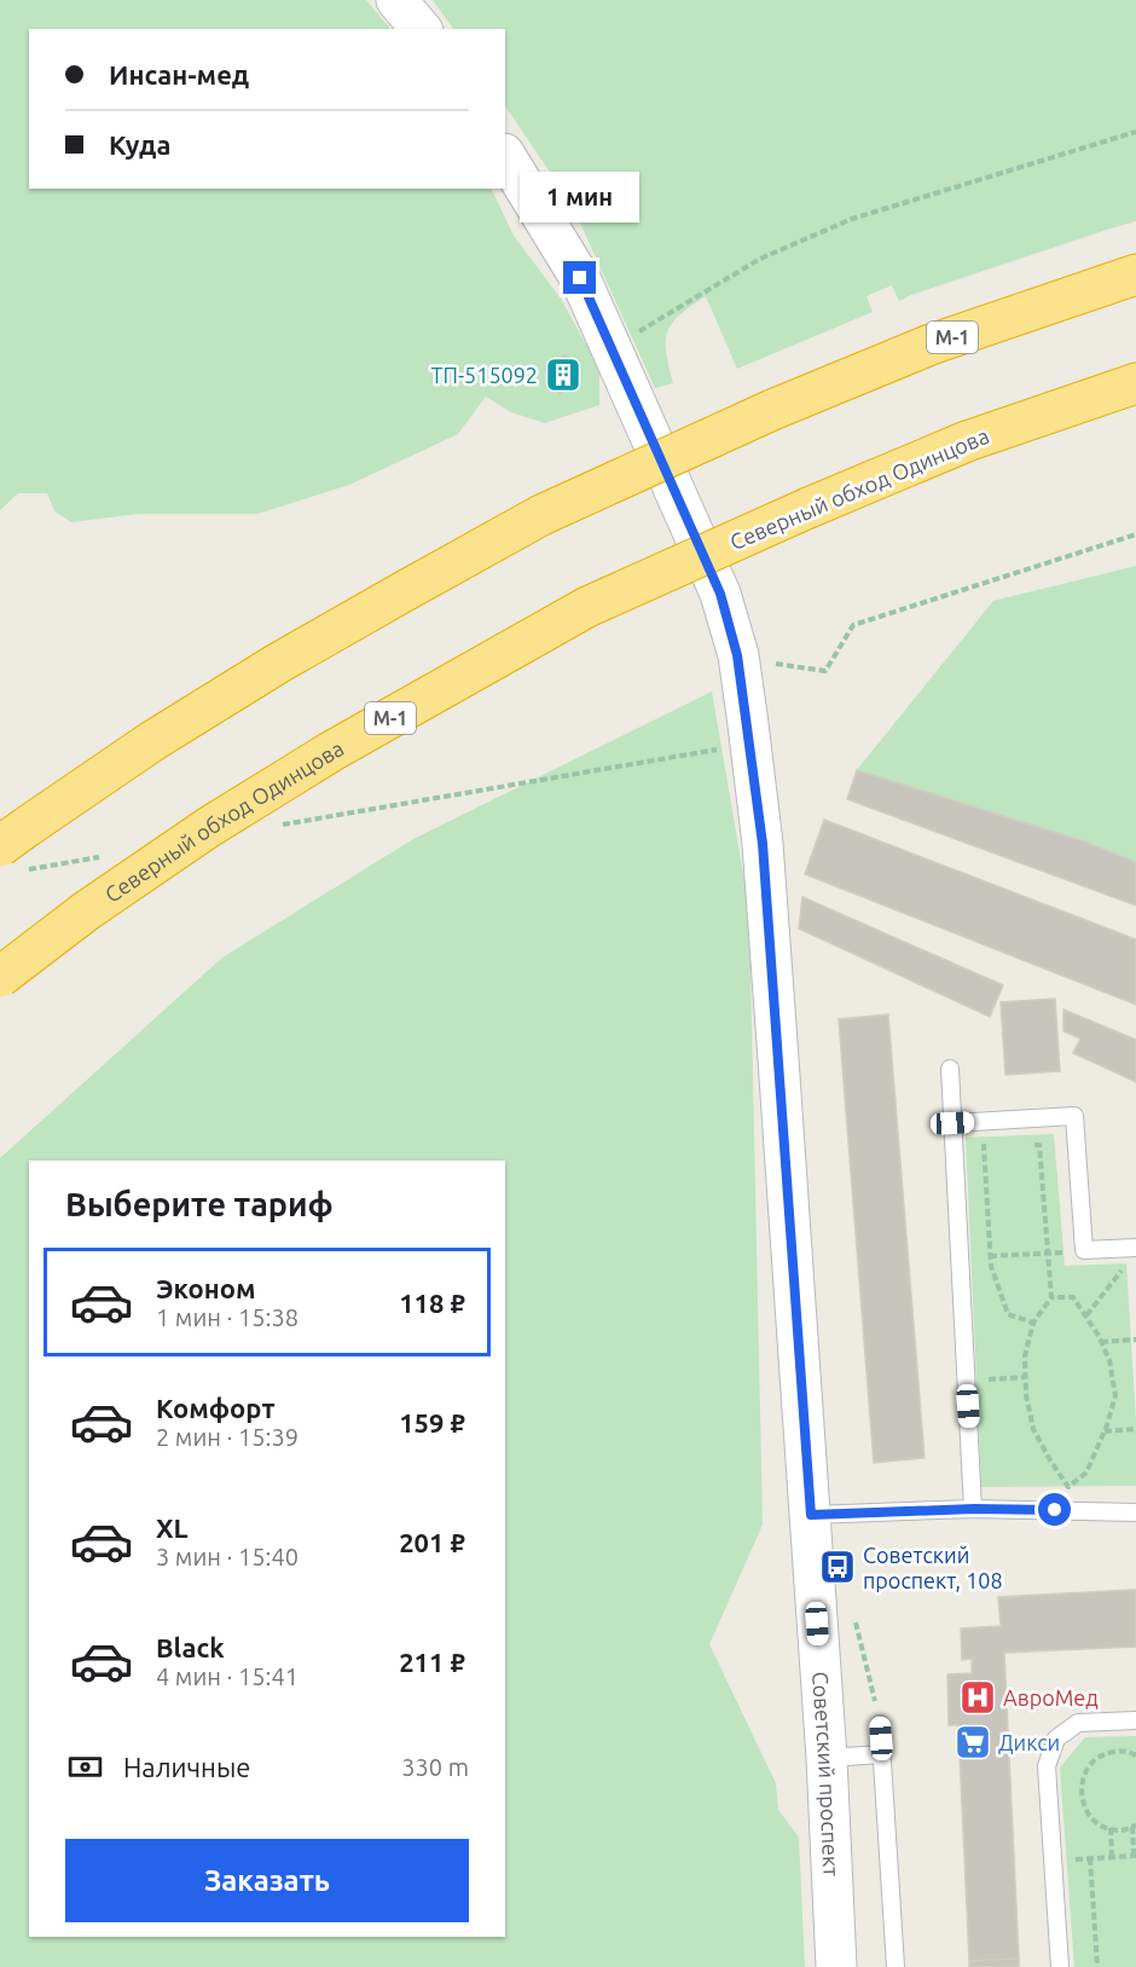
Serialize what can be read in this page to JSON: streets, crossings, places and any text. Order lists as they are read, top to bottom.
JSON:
{
  "streets": {
    "highway": ["М-1", "Северный обход Одинцова"],
    "street": ["Советский проспект"]
  },
  "places": {
    "building": ["ТП-515092"],
    "bus stop": ["Советский проспект, 108"],
    "hospital": ["АвроМед"],
    "supermarket": ["Дикси"]
  },
  "page": {
    "banner": ["Инсан-мед", "Куда"],
    "bubble": "1 мин",
    "heading": "Выберите тариф",
    "list": [
      {
        "name": "Эконом",
        "note": "1 мин · 15:38",
        "value": "118 ₽"
      },
      {
        "name": "Комфорт",
        "note": "2 мин · 15:39",
        "value": "159 ₽"
      },
      {
        "name": "XL",
        "note": "3 мин · 15:40",
        "value": "201 ₽"
      },
      {
        "name": "Black",
        "note": "4 мин · 15:41",
        "value": "211 ₽"
      }
    ],
    "pay": ["Наличные", "330 m"],
    "buttons": "Заказать"
  }
}
